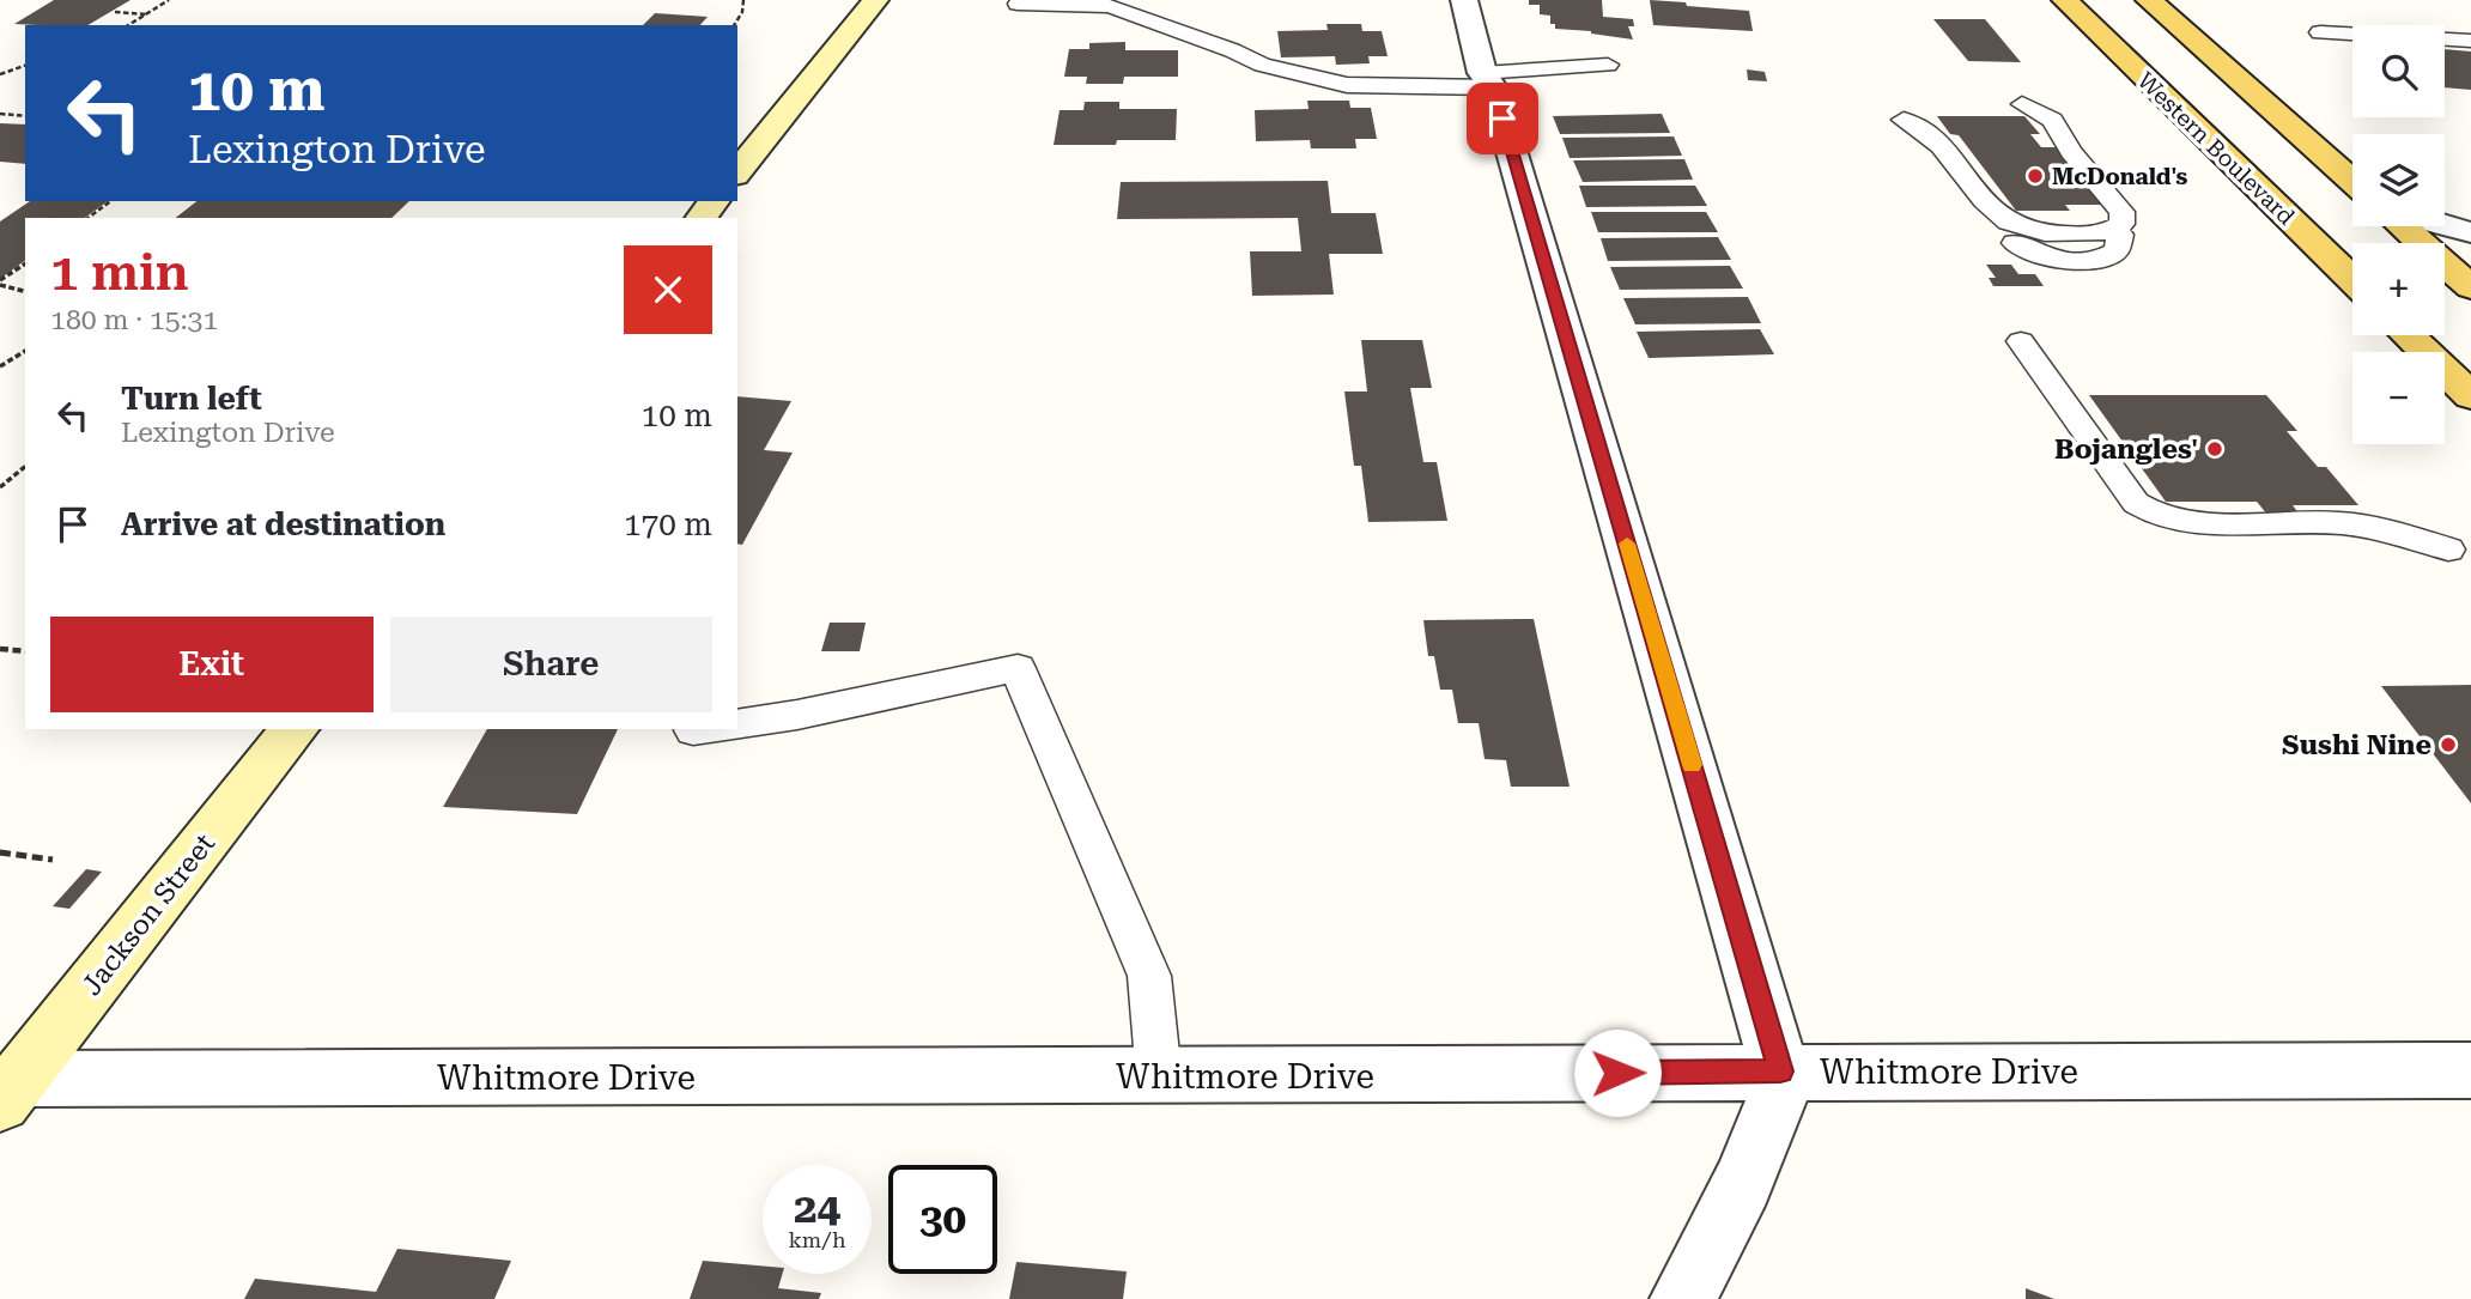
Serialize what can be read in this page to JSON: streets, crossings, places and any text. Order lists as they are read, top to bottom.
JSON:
{
  "streets": {
    "main road": ["Western Boulevard"],
    "street": ["Jackson Street", "Whitmore Drive"]
  },
  "crossings": [
    ["Jackson Street", "Whitmore Drive"]
  ],
  "places": ["McDonald's", "Bojangles'", "Sushi Nine"],
  "page": {
    "map_buttons": ["+", "−"],
    "turn": ["10 m", "Lexington Drive"],
    "heading": ["1 min", "180 m · 15:31"],
    "list": [
      {
        "name": "Turn left",
        "note": "Lexington Drive",
        "value": "10 m"
      },
      {
        "name": "Arrive at destination",
        "value": "170 m"
      }
    ],
    "buttons": ["Exit", "Share"],
    "speed": "24 km/h",
    "limit": "30"
  }
}
